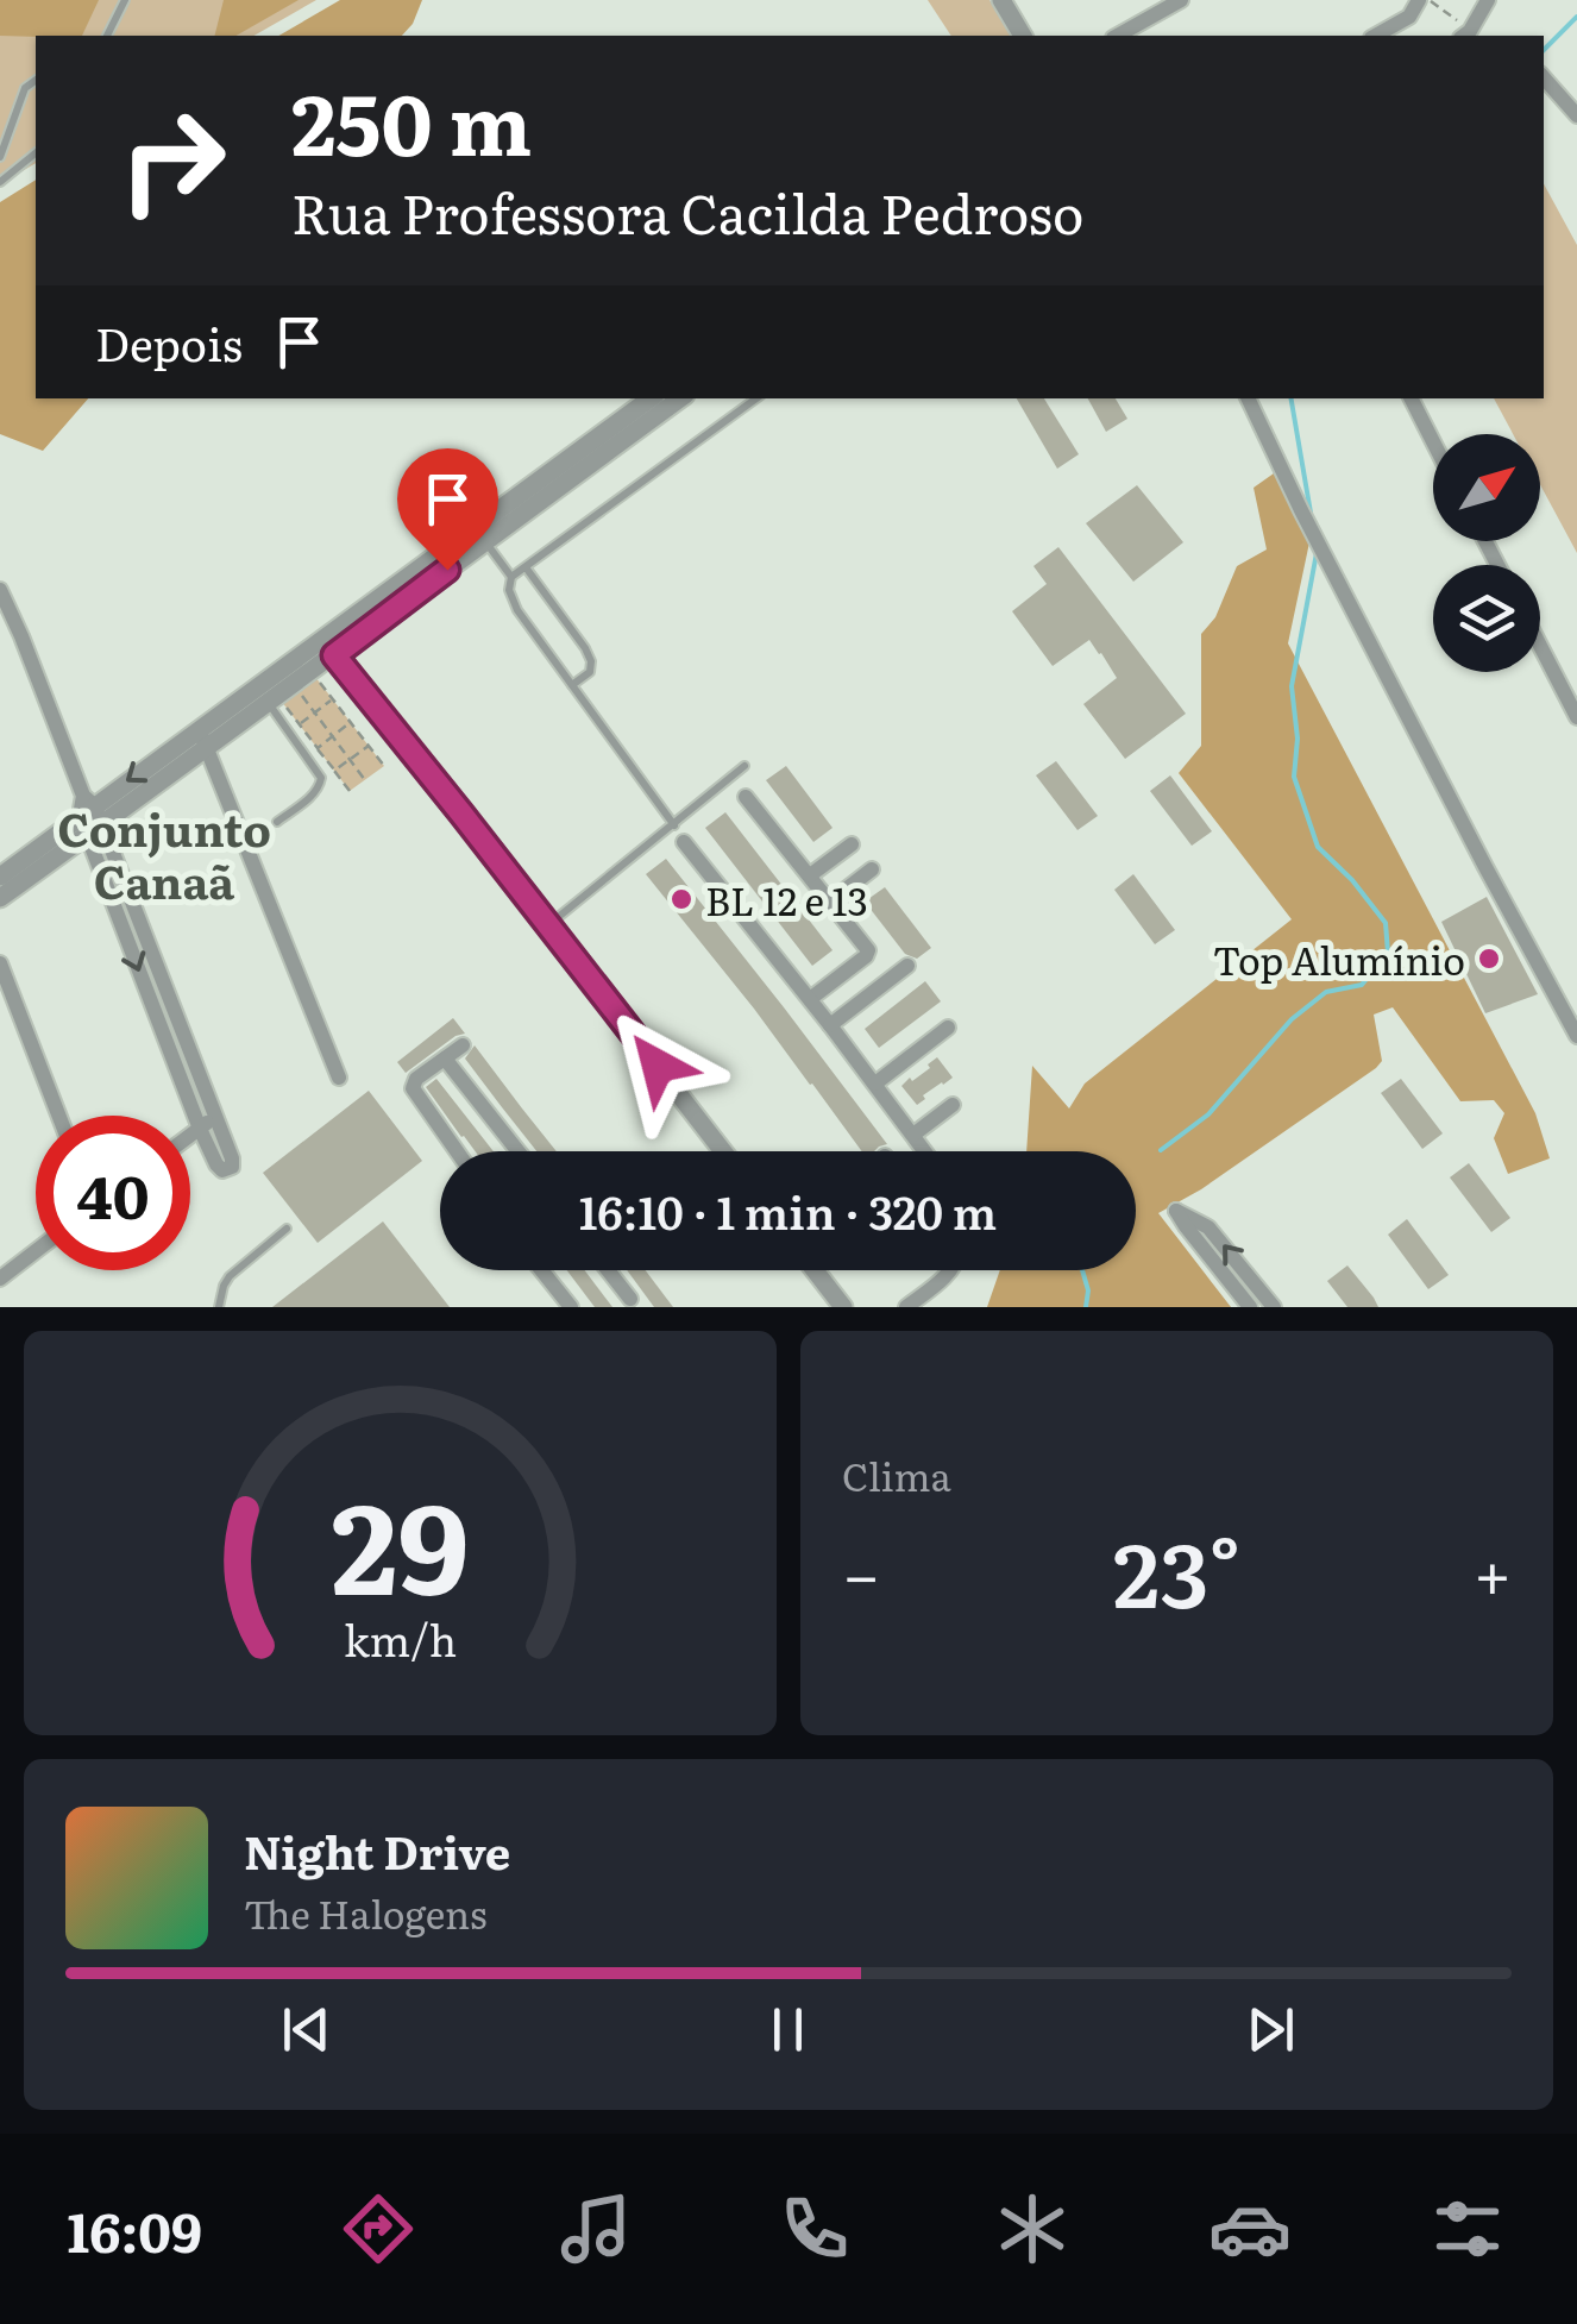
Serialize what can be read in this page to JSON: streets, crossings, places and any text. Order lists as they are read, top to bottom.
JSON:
{
  "districts": ["Conjunto Canaã"],
  "places": ["BL 12 e 13", "Top Alumínio"],
  "north": "top right",
  "page": {
    "turn": ["250 m", "Rua Professora Cacilda Pedroso"],
    "then": "Depois",
    "limit": "40",
    "trip": "16:10 · 1 min · 320 m",
    "tile": "Clima",
    "heat": ["−", "23°", "+"],
    "song": ["Night Drive", "The Halogens"],
    "tabs": "16:09",
    "gauge": ["29", "km/h"]
  }
}
